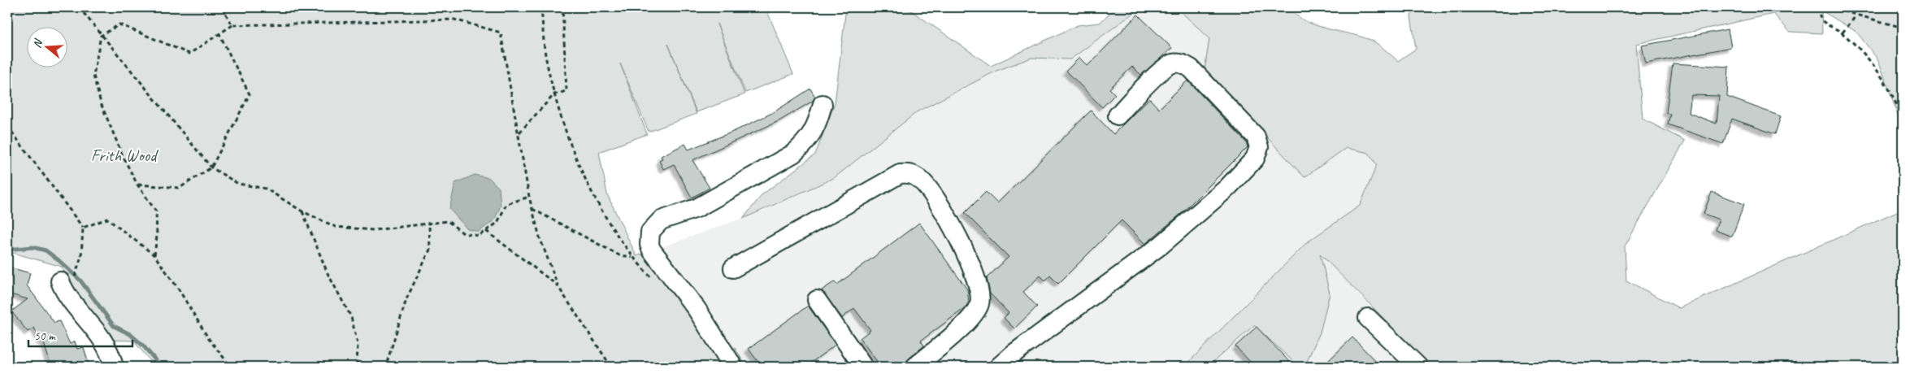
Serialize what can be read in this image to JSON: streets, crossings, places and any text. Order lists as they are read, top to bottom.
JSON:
{
  "parks": ["Frith Wood"],
  "scale_bar": "50 m",
  "north": "left"
}
